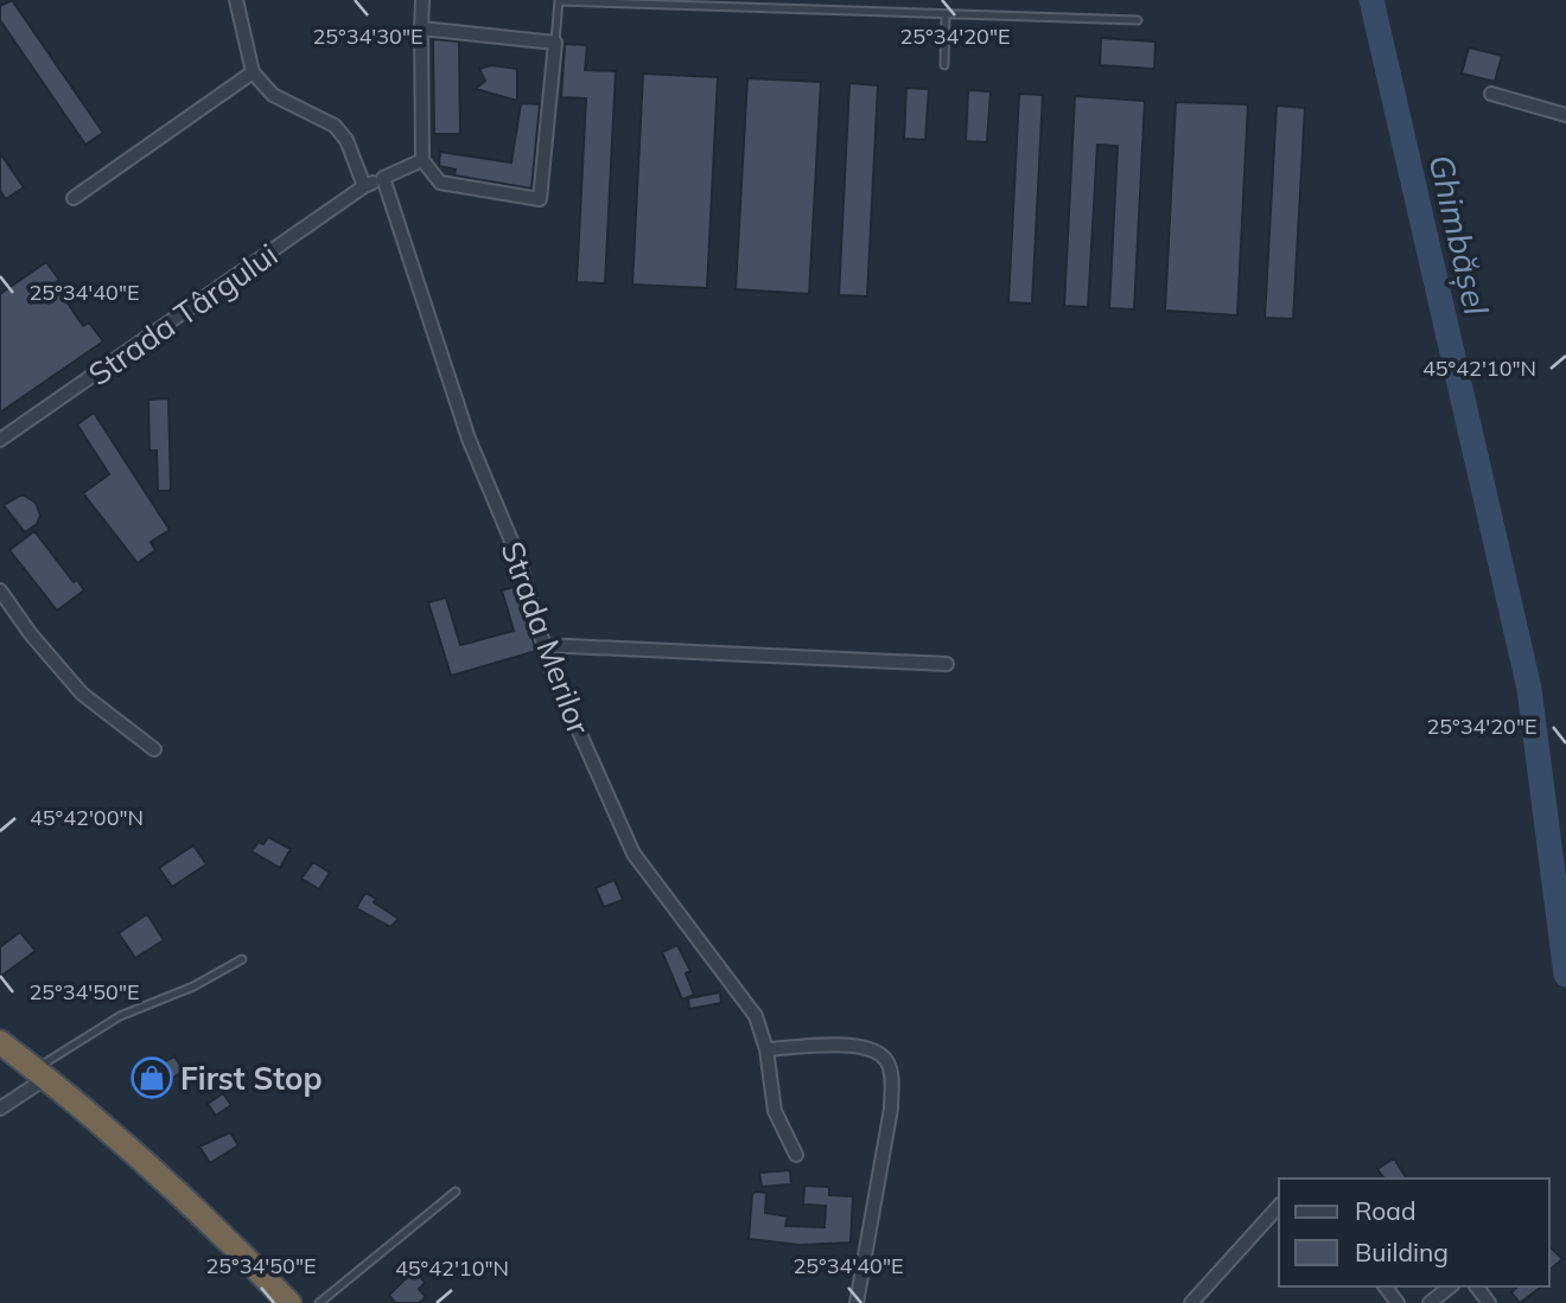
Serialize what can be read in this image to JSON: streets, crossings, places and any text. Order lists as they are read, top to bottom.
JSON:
{
  "streets": {
    "street": ["Strada Târgului", "Strada Merilor"]
  },
  "crossings": [
    ["Strada Târgului", "Strada Merilor"]
  ],
  "water": ["Ghimbășel"],
  "places": {
    "shop": ["First Stop"]
  },
  "legend": ["Road", "Building"],
  "coordinates": [
    "25°34'30\"E",
    "25°34'20\"E",
    "25°34'40\"E",
    "45°42'10\"N",
    "45°42'00\"N",
    "25°34'50\"E"
  ]
}
